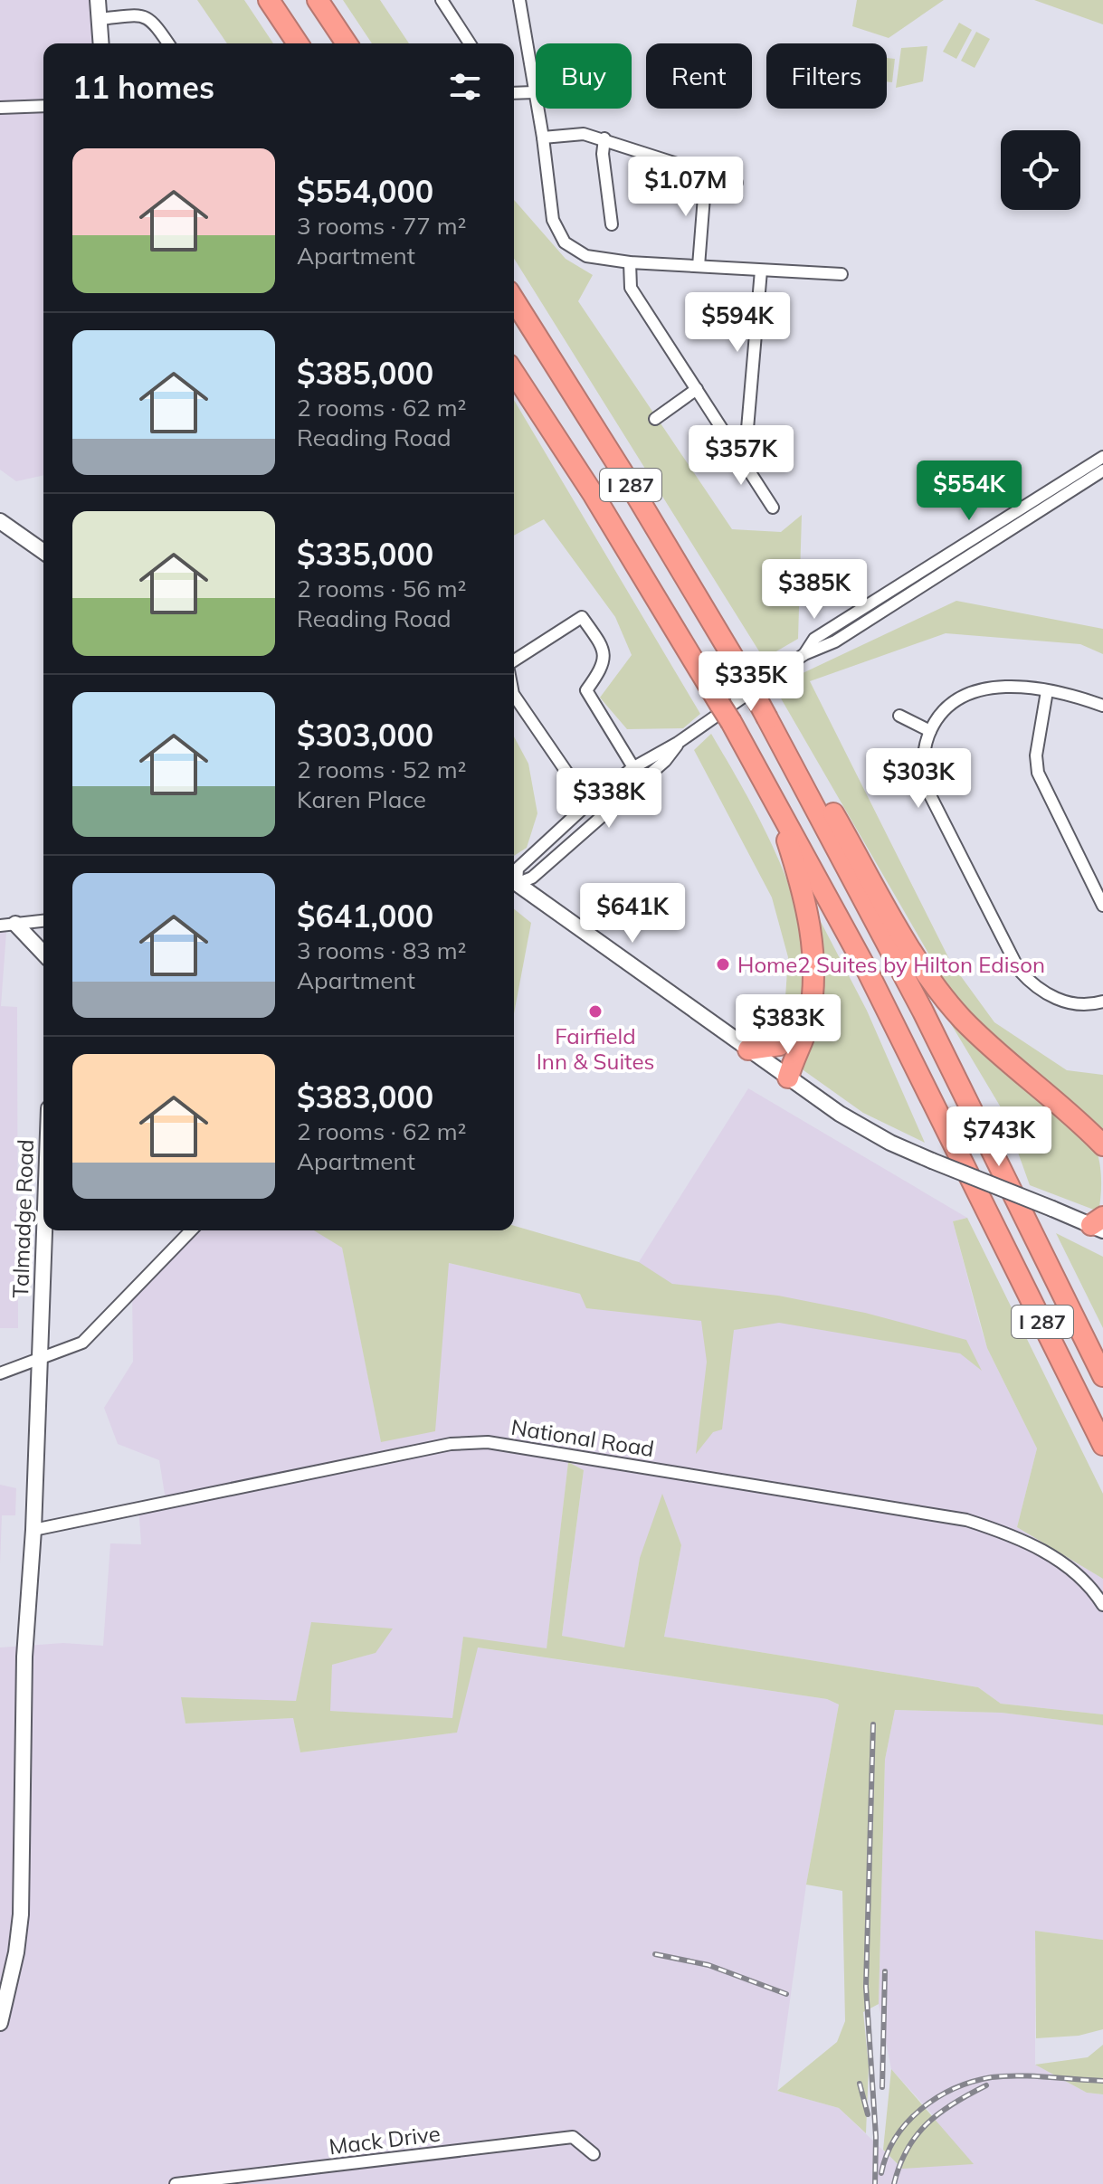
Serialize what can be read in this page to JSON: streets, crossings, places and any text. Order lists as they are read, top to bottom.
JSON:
{
  "streets": {
    "highway": ["I 287"],
    "street": ["Talmadge Road", "National Road", "Mack Drive"]
  },
  "crossings": [
    ["Talmadge Road", "National Road"]
  ],
  "places": ["Home2 Suites by Hilton Edison", "Fairfield Inn & Suites"],
  "page": {
    "chip": ["Buy", "Rent", "Filters"],
    "heading": "11 homes",
    "list": [
      {
        "name": "$554,000",
        "note": "3 rooms · 77 m² · Apartment"
      },
      {
        "name": "$385,000",
        "note": "2 rooms · 62 m² · Reading Road"
      },
      {
        "name": "$335,000",
        "note": "2 rooms · 56 m² · Reading Road"
      },
      {
        "name": "$303,000",
        "note": "2 rooms · 52 m² · Karen Place"
      },
      {
        "name": "$641,000",
        "note": "3 rooms · 83 m² · Apartment"
      },
      {
        "name": "$383,000",
        "note": "2 rooms · 62 m² · Apartment"
      }
    ],
    "price": [
      "$1.07M",
      "$594K",
      "$357K",
      "$554K",
      "$385K",
      "$335K",
      "$303K",
      "$338K",
      "$641K",
      "$383K",
      "$743K"
    ]
  }
}
